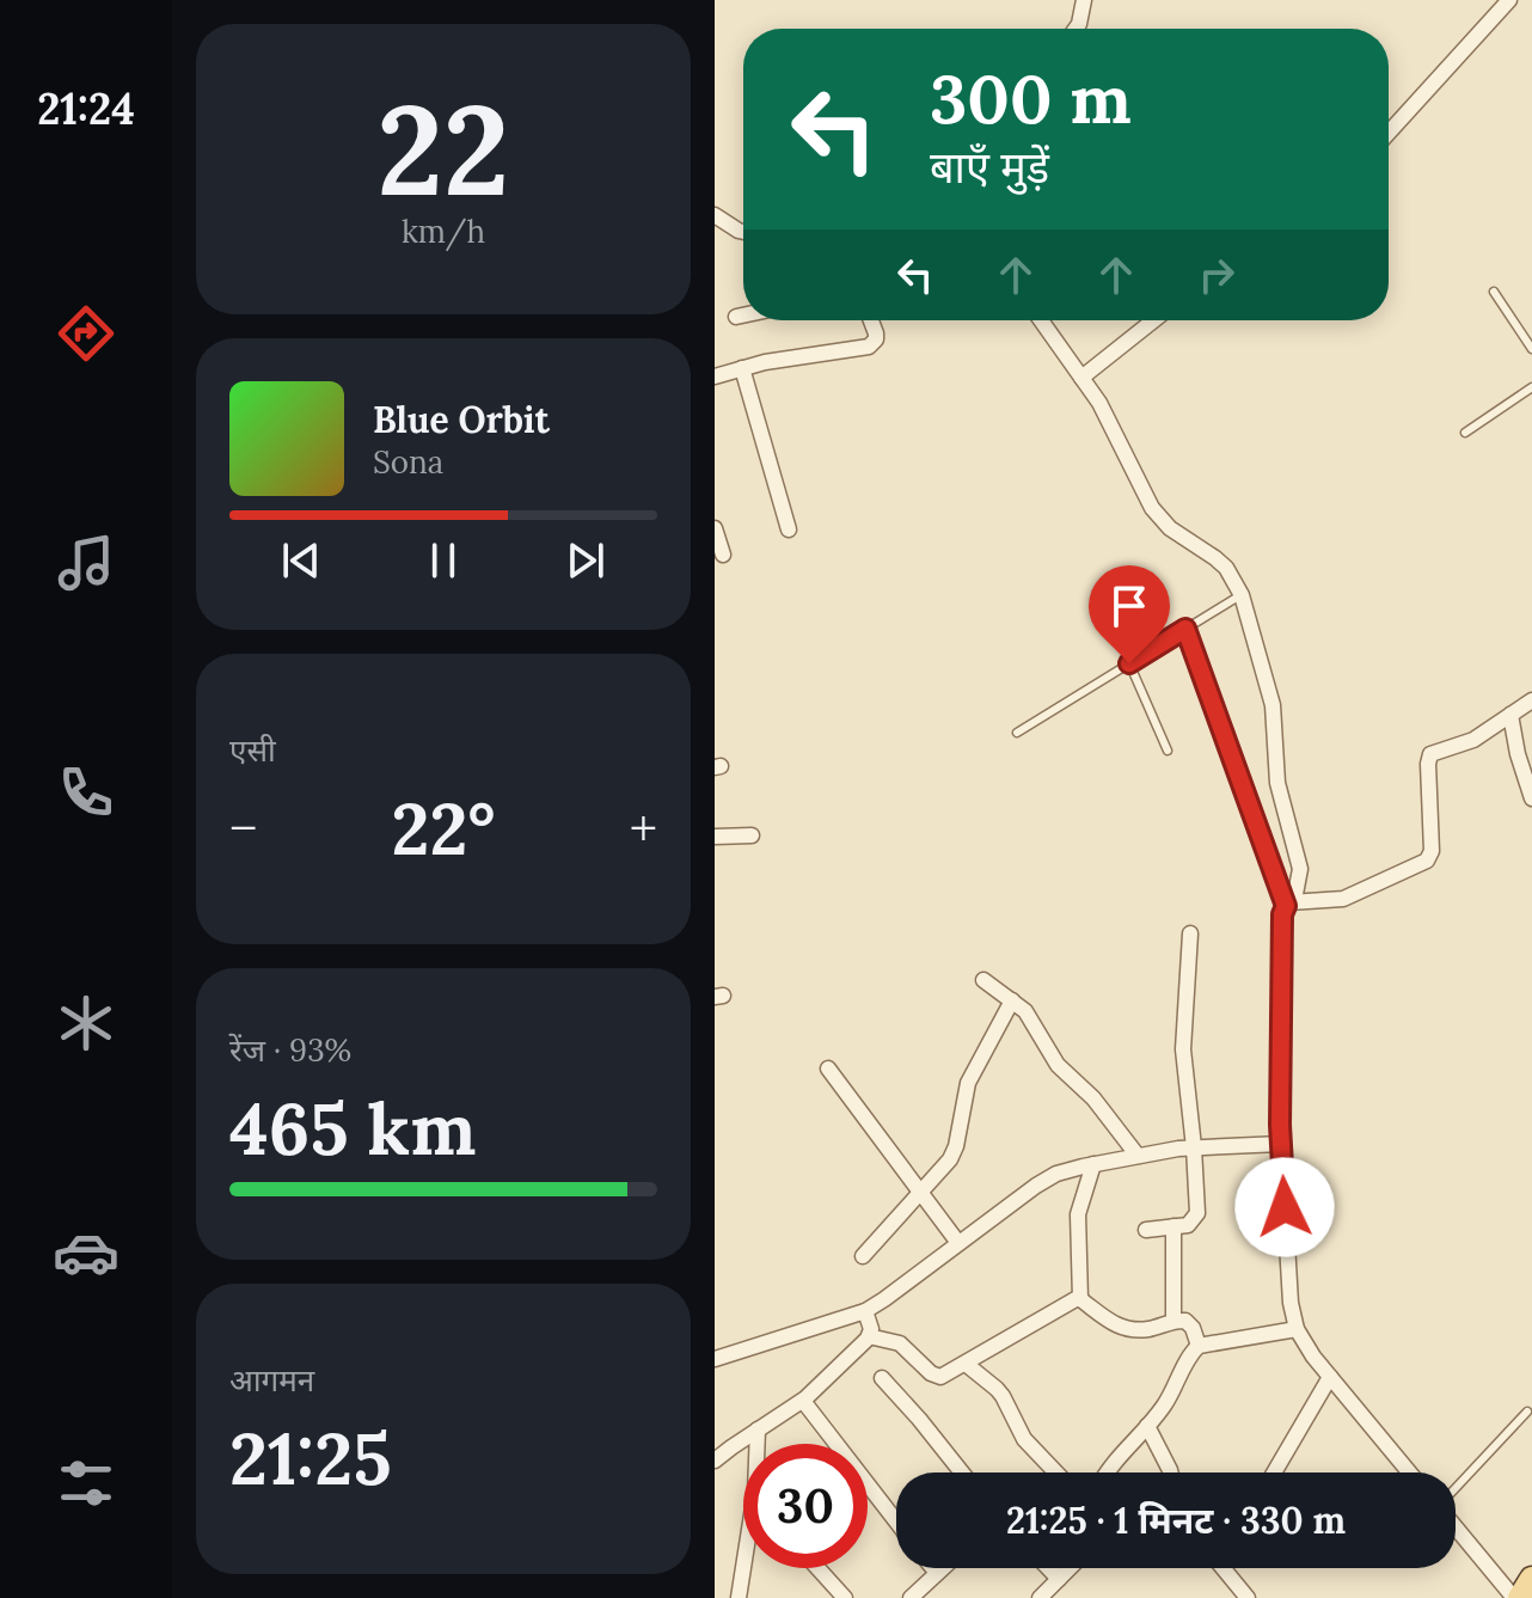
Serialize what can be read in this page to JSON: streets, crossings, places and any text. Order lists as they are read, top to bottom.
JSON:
{
  "page": {
    "tabs": "21:24",
    "tile": [
      ["22", "km/h"],
      "एसी",
      ["रेंज · 93%", "465 km"],
      ["आगमन", "21:25"]
    ],
    "turn": ["300 m", "बाएँ मुड़ें"],
    "song": ["Blue Orbit", "Sona"],
    "heat": ["−", "22°", "+"],
    "limit": "30",
    "trip": "21:25 · 1 मिनट · 330 m"
  }
}
